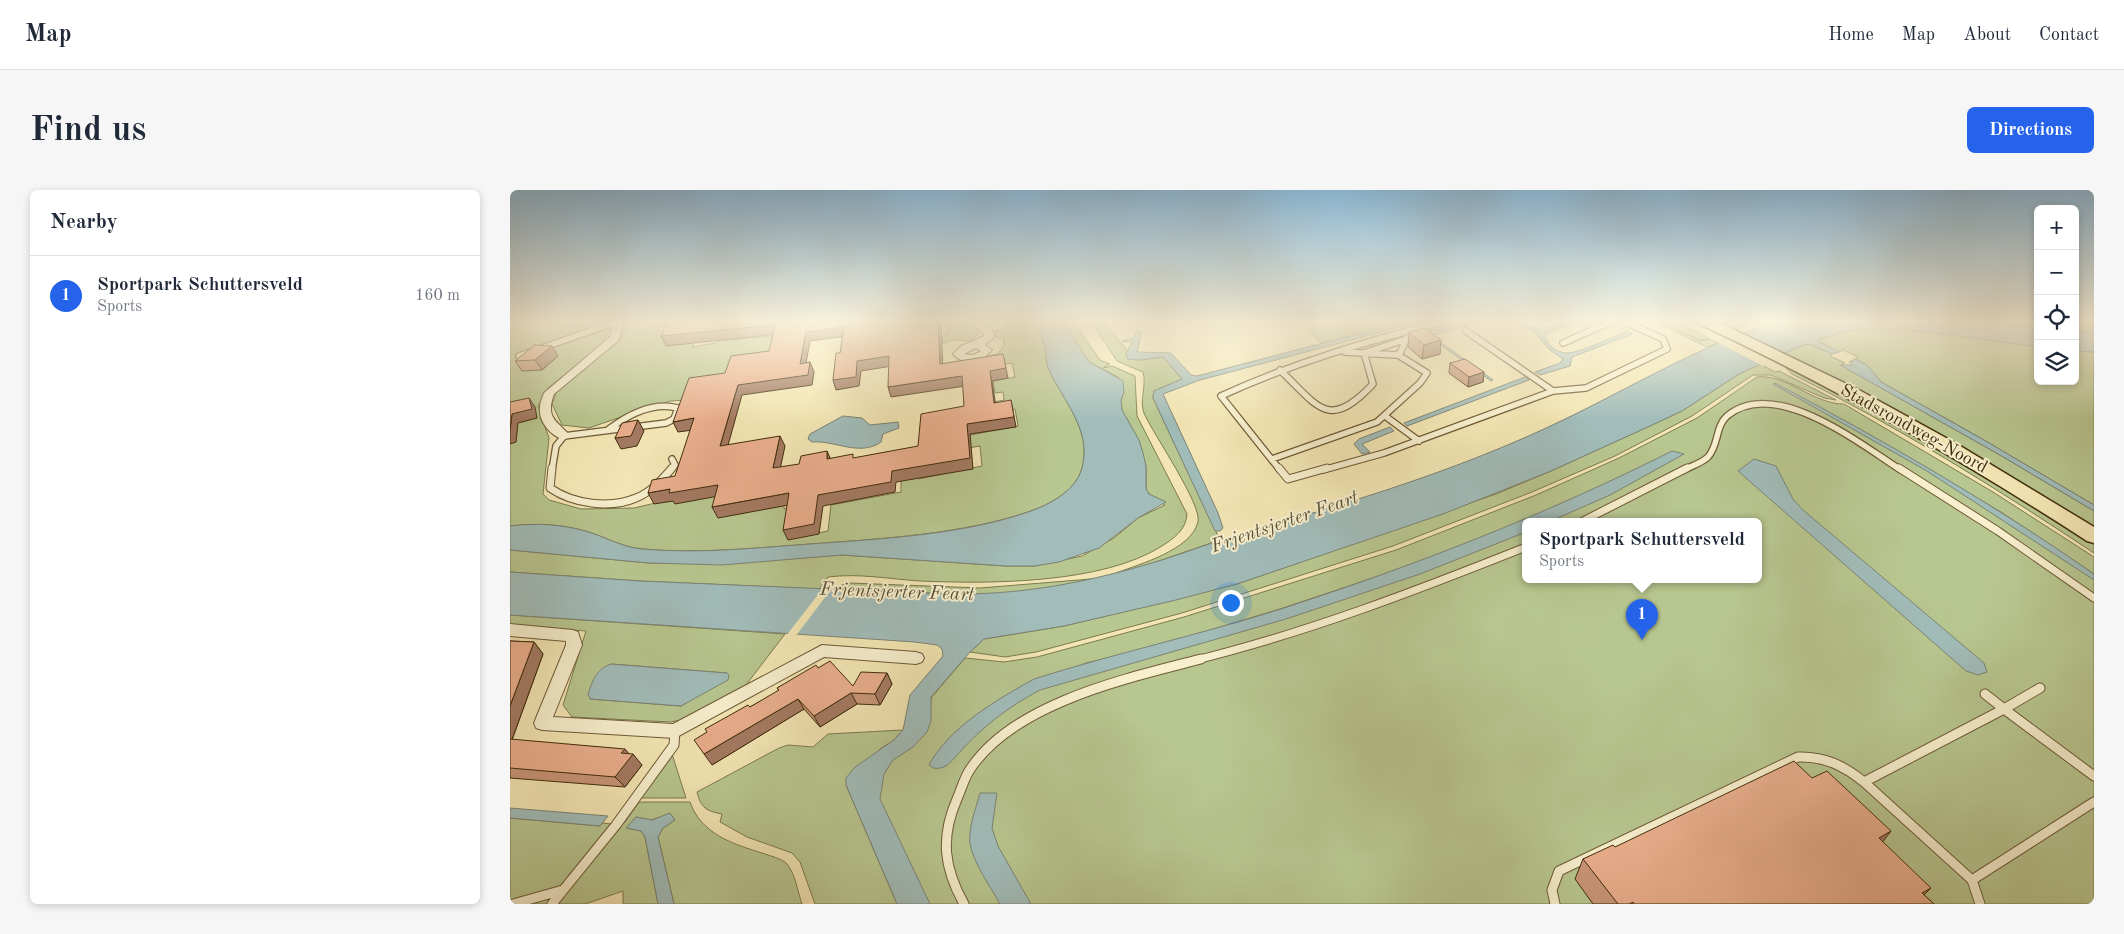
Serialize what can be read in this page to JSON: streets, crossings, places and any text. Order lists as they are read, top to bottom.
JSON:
{
  "streets": {
    "main road": ["Stadsrondweg-Noord"]
  },
  "water": ["Frjentsjerter Feart"],
  "page": {
    "header": "Map",
    "nav": [
      "Home",
      "Map",
      "About",
      "Contact"
    ],
    "buttons": "Directions",
    "title": "Find us",
    "heading": "Nearby",
    "map_buttons": ["+", "−"],
    "list": [
      {
        "mark": "1",
        "name": "Sportpark Schuttersveld",
        "note": "Sports",
        "value": "160 m"
      }
    ],
    "popup": ["Sportpark Schuttersveld", "Sports"],
    "pins": "1"
  }
}
